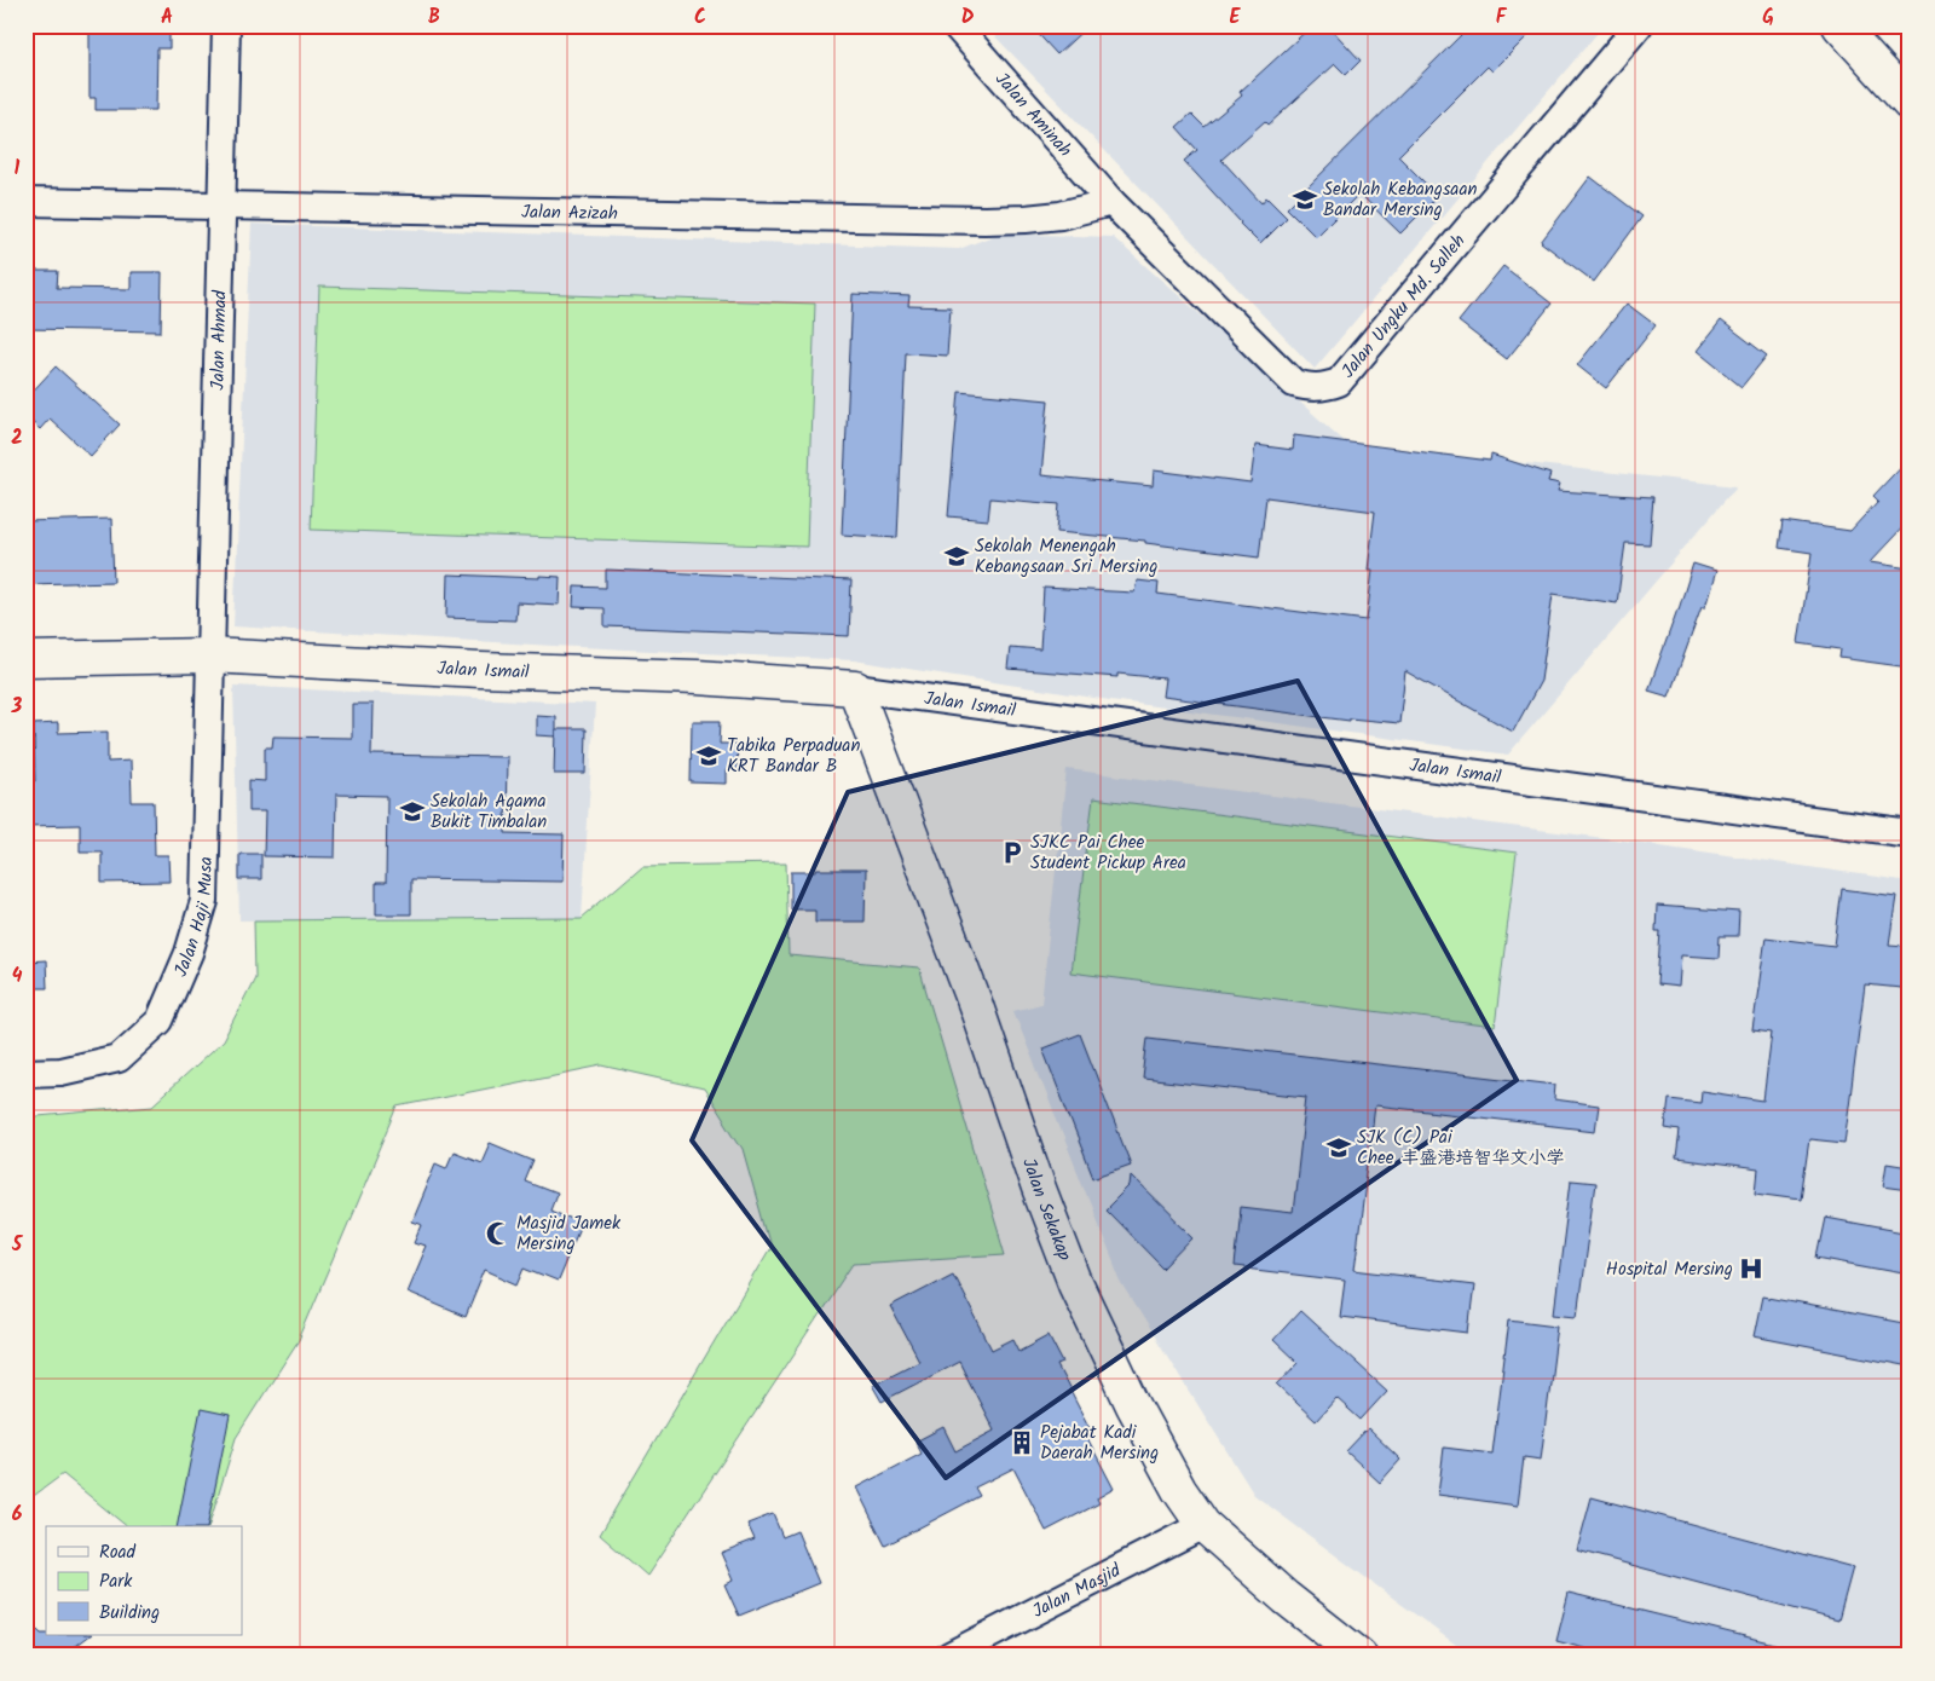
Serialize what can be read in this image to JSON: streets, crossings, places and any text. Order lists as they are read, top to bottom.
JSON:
{
  "streets": {
    "street": [
      "Jalan Aminah",
      "Jalan Azizah",
      "Jalan Ungku Md. Salleh",
      "Jalan Ahmad",
      "Jalan Ismail",
      "Jalan Haji Musa",
      "Jalan Sekakap",
      "Jalan Masjid"
    ]
  },
  "crossings": [
    ["Jalan Aminah", "Jalan Azizah"],
    ["Jalan Aminah", "Jalan Ungku Md. Salleh"],
    ["Jalan Azizah", "Jalan Ungku Md. Salleh"],
    ["Jalan Azizah", "Jalan Ahmad"],
    ["Jalan Ahmad", "Jalan Ismail"],
    ["Jalan Ahmad", "Jalan Haji Musa"],
    ["Jalan Ismail", "Jalan Haji Musa"],
    ["Jalan Ismail", "Jalan Sekakap"],
    ["Jalan Sekakap", "Jalan Masjid"]
  ],
  "places": {
    "school or university": [
      "Sekolah Kebangsaan Bandar Mersing",
      "Sekolah Menengah Kebangsaan Sri Mersing",
      "Tabika Perpaduan KRT Bandar B",
      "Sekolah Agama Bukit Timbalan",
      "SJK (C) Pai Chee 丰盛港培智华文小学"
    ],
    "parking": ["SJKC Pai Chee Student Pickup Area"],
    "mosque": ["Masjid Jamek Mersing"],
    "hospital": ["Hospital Mersing"],
    "building": ["Pejabat Kadi Daerah Mersing"]
  },
  "legend": ["Road", "Park", "Building"],
  "grid": {
    "columns": [
      "A",
      "B",
      "C",
      "D",
      "E",
      "F",
      "G"
    ],
    "rows": [
      "1",
      "2",
      "3",
      "4",
      "5",
      "6"
    ]
  }
}
